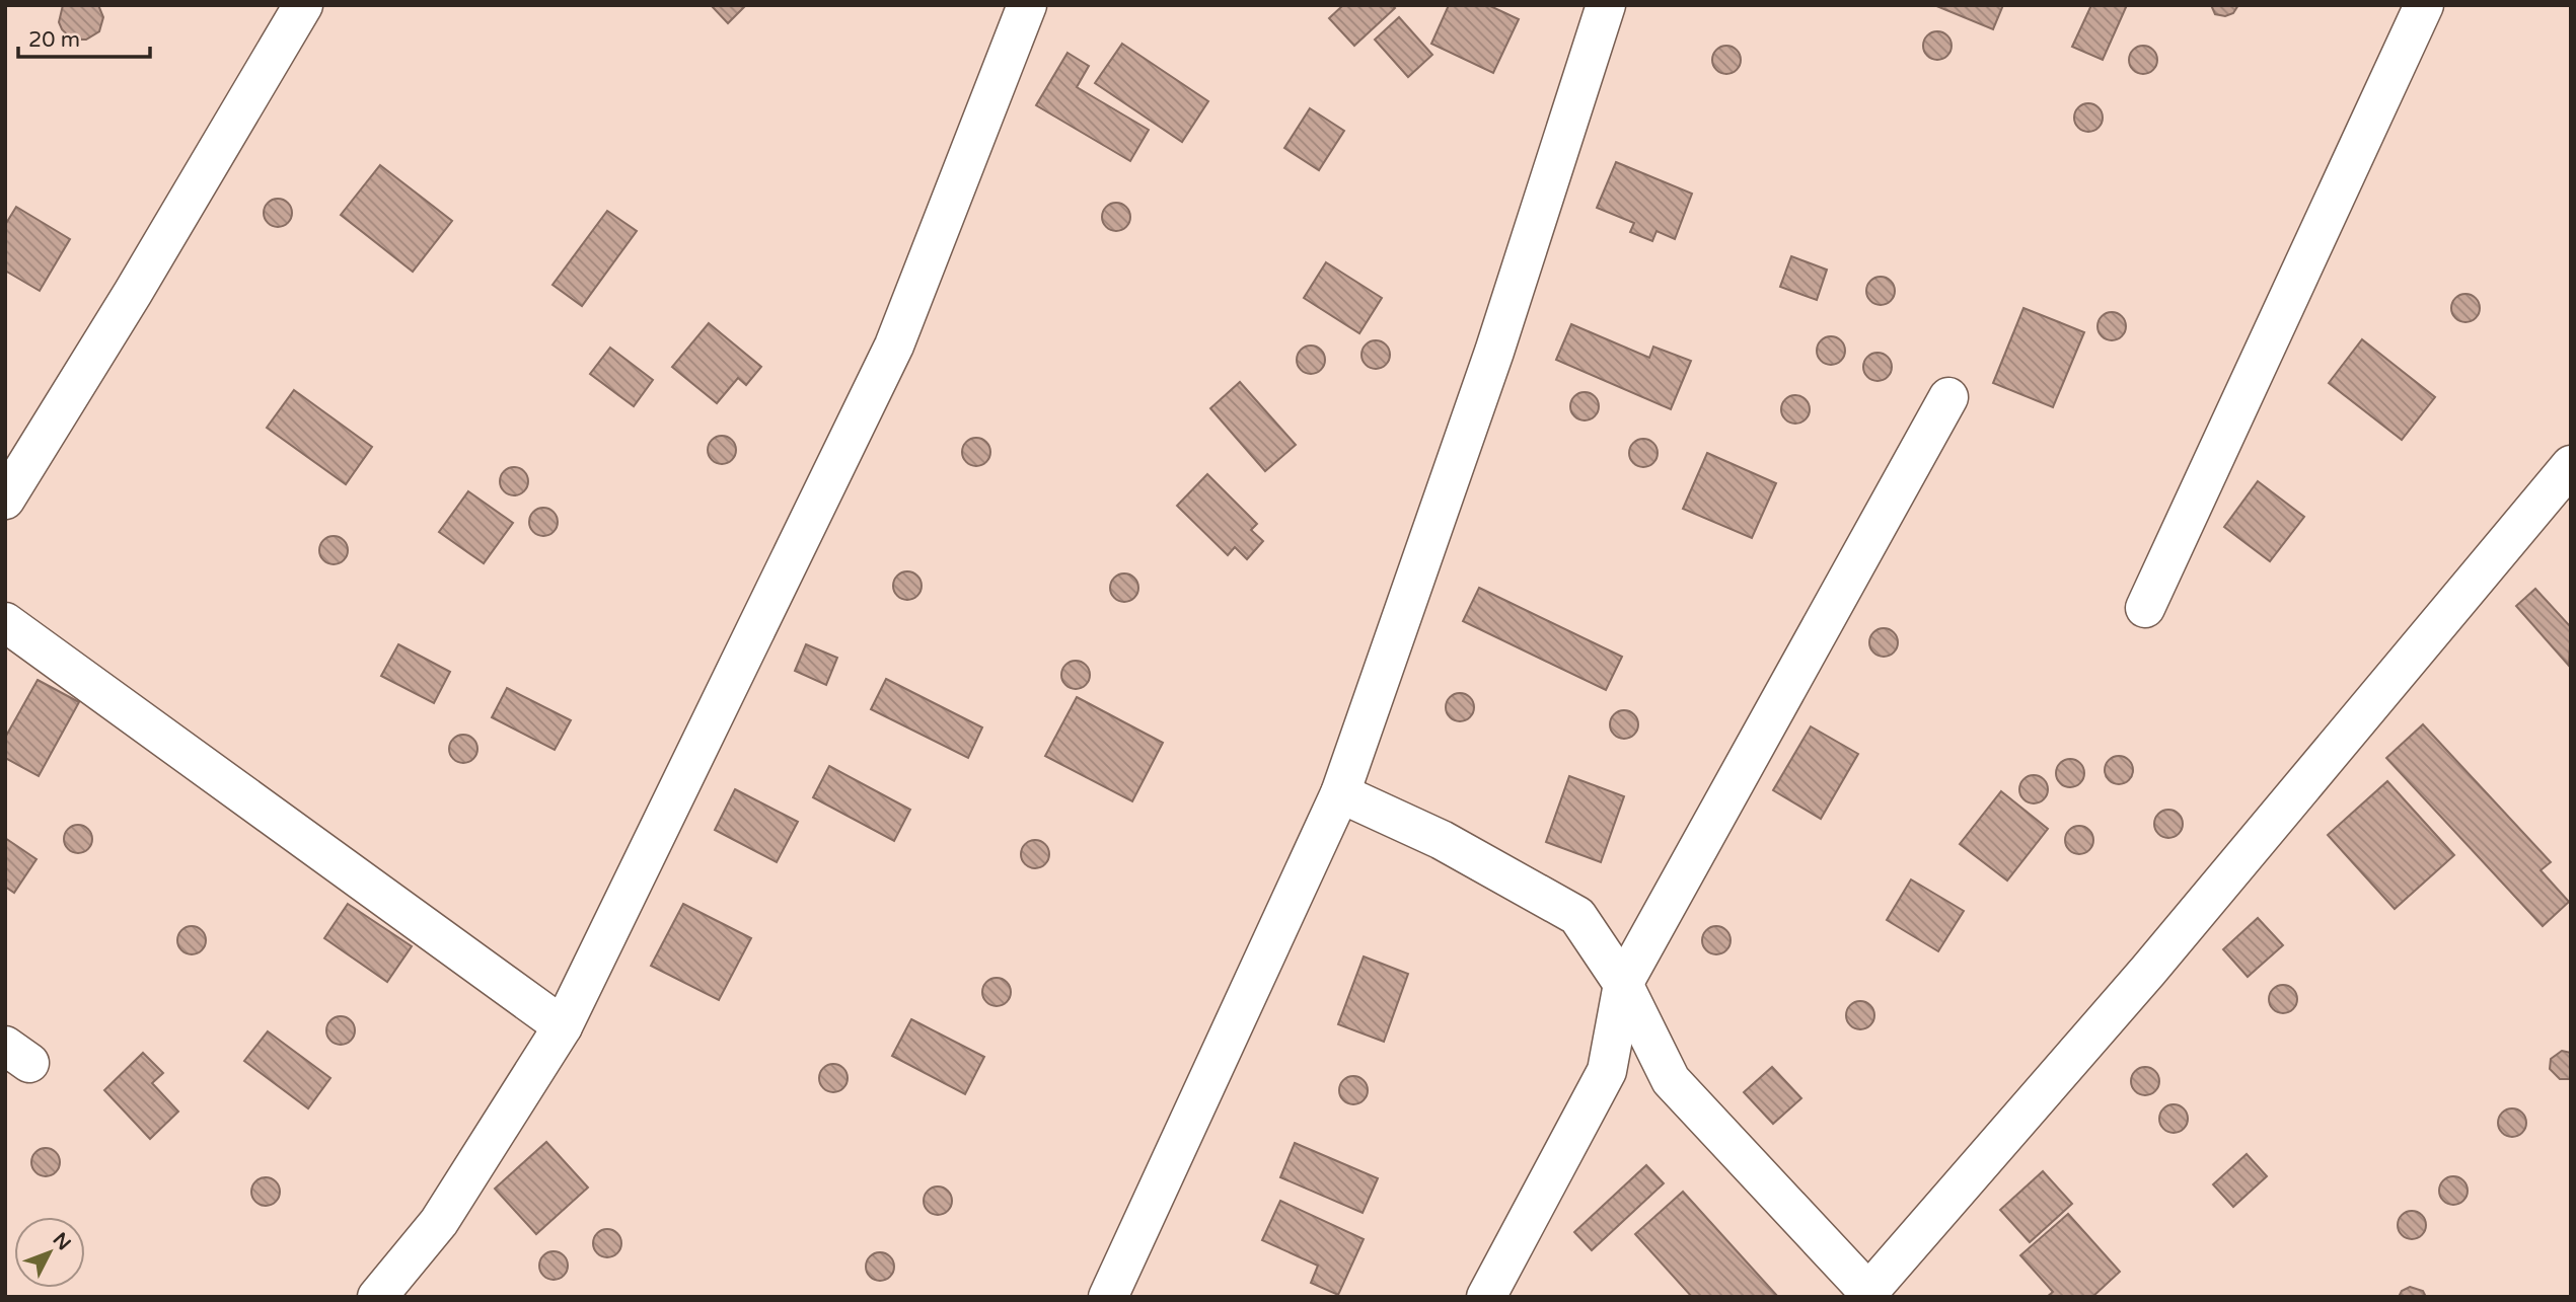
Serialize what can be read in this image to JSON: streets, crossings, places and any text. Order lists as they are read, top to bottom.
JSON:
{
  "scale_bar": "20 m",
  "north": "top right"
}
